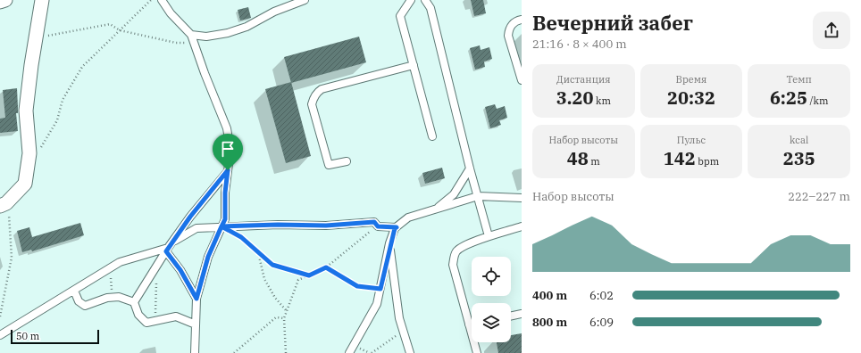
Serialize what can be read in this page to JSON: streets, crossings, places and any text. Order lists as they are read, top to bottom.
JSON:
{
  "scale_bar": "50 m",
  "page": {
    "heading": ["Вечерний забег", "21:16 · 8 × 400 m"],
    "stats": [
      ["Дистанция", "3.20 km"],
      ["Время", "20:32"],
      ["Темп", "6:25 /km"],
      ["Набор высоты", "48 m"],
      ["Пульс", "142 bpm"],
      ["kcal", "235"]
    ],
    "chart": ["Набор высоты", "222–227 m"],
    "list": [
      {
        "name": "400 m",
        "note": "6:02"
      },
      {
        "name": "800 m",
        "note": "6:09"
      }
    ],
    "scale": "50 m"
  }
}
